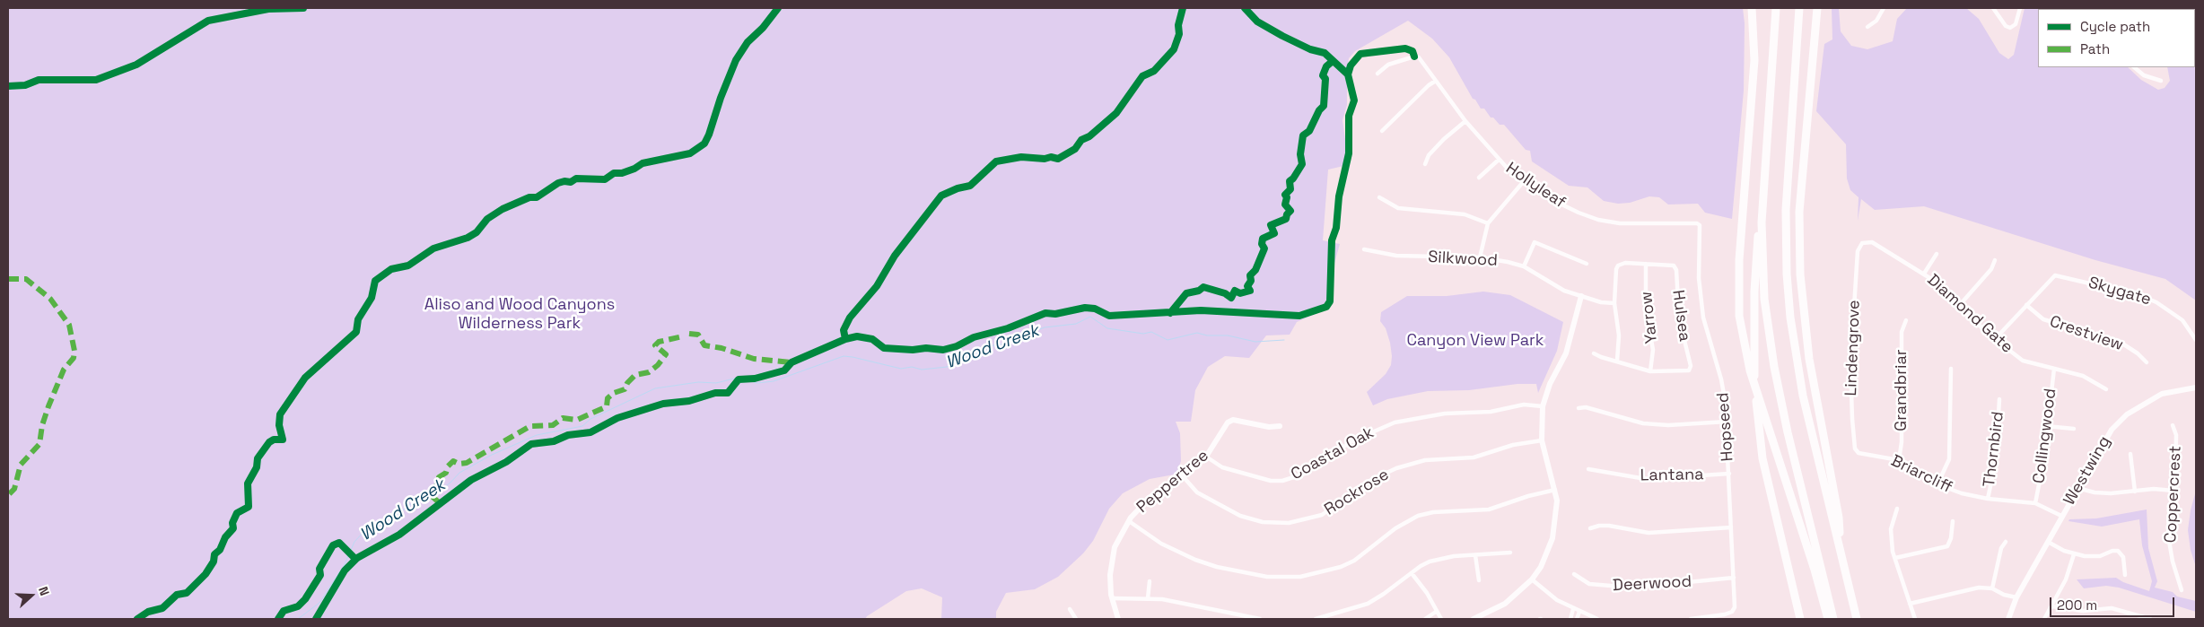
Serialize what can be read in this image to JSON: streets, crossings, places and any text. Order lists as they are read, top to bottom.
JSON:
{
  "streets": {
    "street": [
      "Hollyleaf",
      "Silkwood",
      "Skygate",
      "Diamond Gate",
      "Hulsea",
      "Yarrow",
      "Crestview",
      "Lindengrove",
      "Grandbriar",
      "Hopseed",
      "Collingwood",
      "Thornbird",
      "Coastal Oak",
      "Westwing",
      "Briarcliff",
      "Lantana",
      "Peppertree",
      "Rockrose",
      "Coppercrest",
      "Deerwood"
    ]
  },
  "crossings": [
    ["Hollyleaf", "Hopseed"],
    ["Skygate", "Crestview"],
    ["Diamond Gate", "Lindengrove"],
    ["Diamond Gate", "Collingwood"],
    ["Hulsea", "Yarrow"],
    ["Lindengrove", "Briarcliff"],
    ["Grandbriar", "Briarcliff"],
    ["Hopseed", "Lantana"],
    ["Hopseed", "Deerwood"],
    ["Collingwood", "Briarcliff"],
    ["Thornbird", "Briarcliff"],
    ["Coastal Oak", "Peppertree"],
    ["Westwing", "Briarcliff"],
    ["Peppertree", "Rockrose"]
  ],
  "water": ["Wood Creek"],
  "parks": ["Aliso and Wood Canyons Wilderness Park", "Canyon View Park"],
  "legend": ["Cycle path", "Path"],
  "scale_bar": "200 m",
  "north": "right"
}
